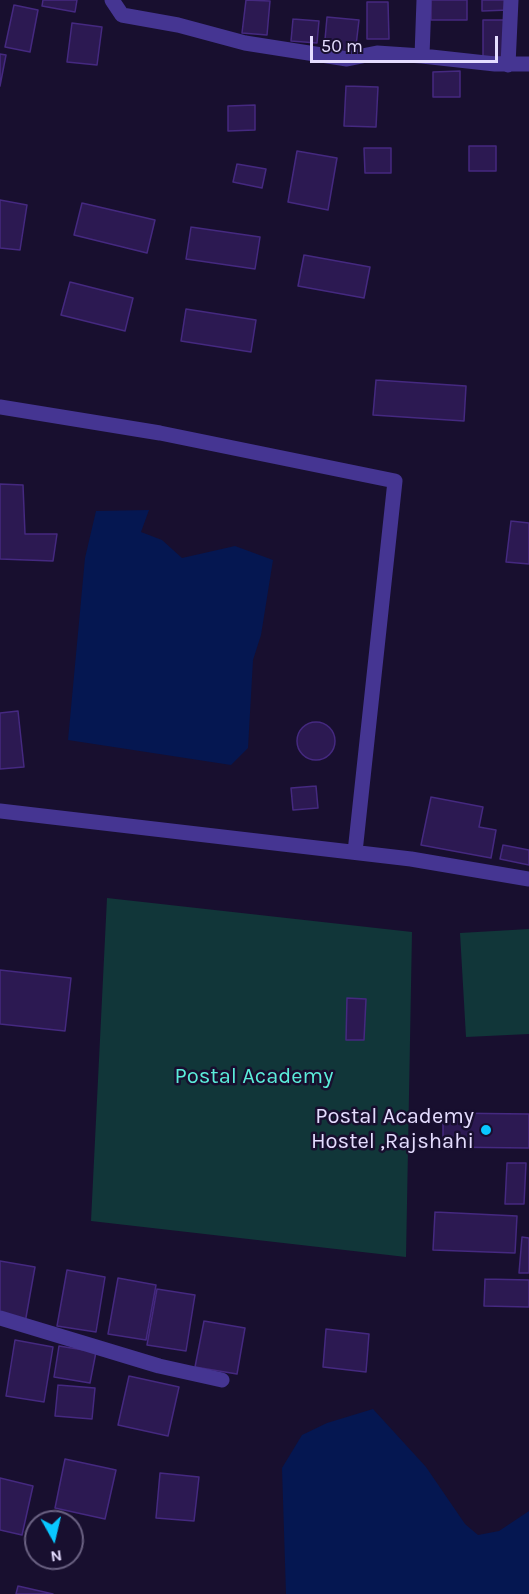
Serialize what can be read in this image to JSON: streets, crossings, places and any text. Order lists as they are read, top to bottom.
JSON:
{
  "parks": ["Postal Academy"],
  "places": ["Postal Academy Hostel ,Rajshahi"],
  "scale_bar": "50 m",
  "north": "bottom"
}
